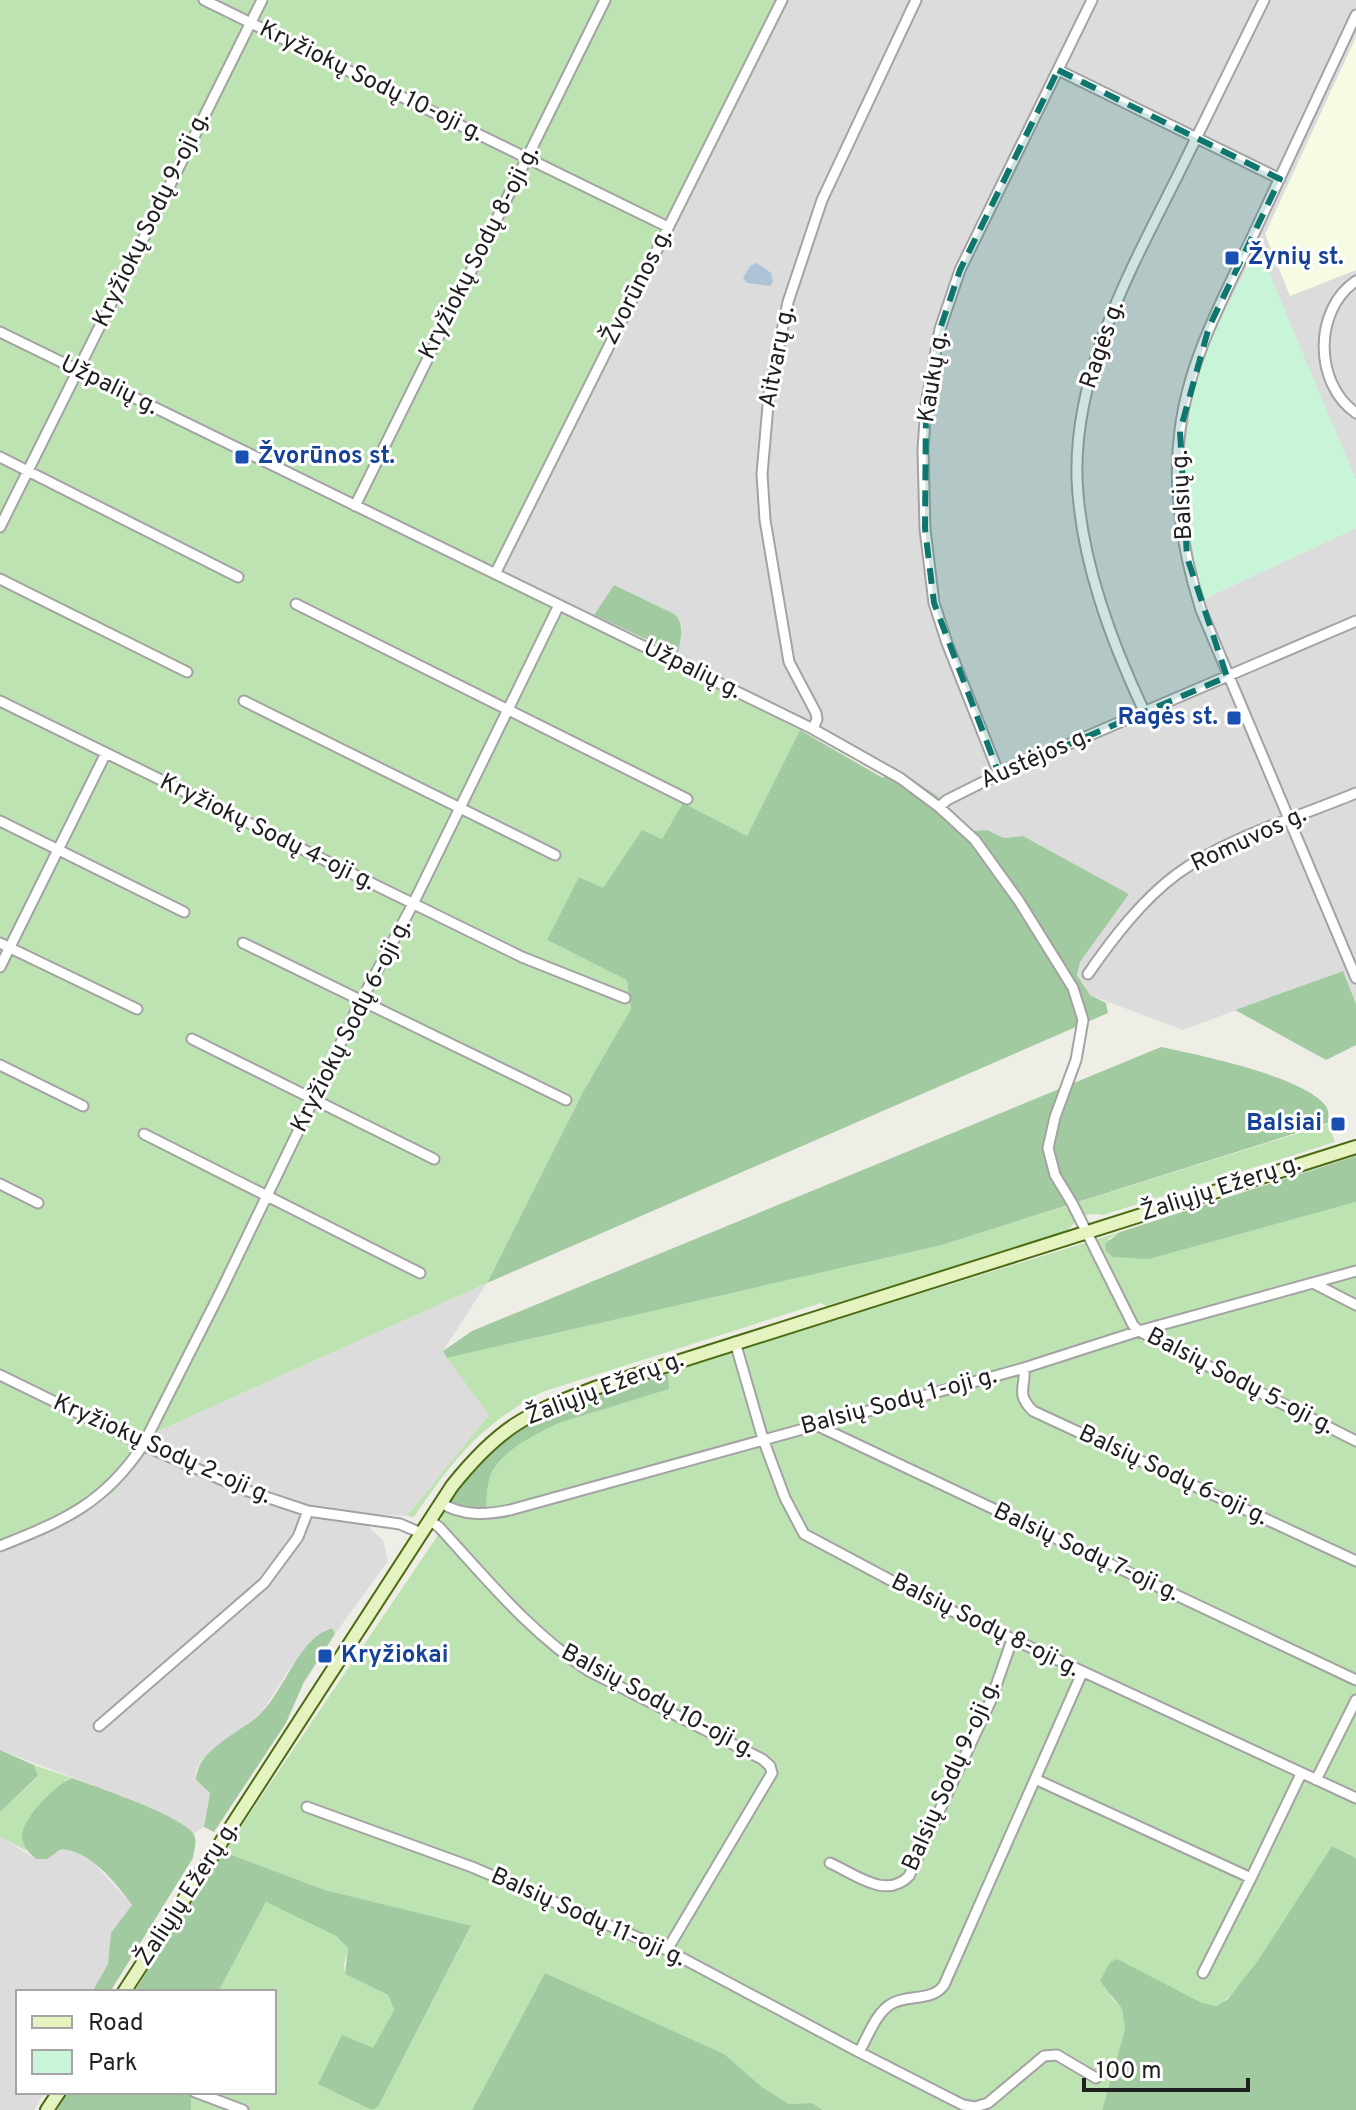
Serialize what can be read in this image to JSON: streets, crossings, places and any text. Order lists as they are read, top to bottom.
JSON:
{
  "streets": {
    "main road": ["Žaliųjų Ežerų g."],
    "street": [
      "Kryžiokų Sodų 10-oji g.",
      "Kryžiokų Sodų 9-oji g.",
      "Kryžiokų Sodų 8-oji g.",
      "Žvorūnos g.",
      "Ragės g.",
      "Aitvarų g.",
      "Kaukų g.",
      "Užpalių g.",
      "Balsių g.",
      "Austėjos g.",
      "Kryžiokų Sodų 4-oji g.",
      "Romuvos g.",
      "Kryžiokų Sodų 6-oji g.",
      "Balsių Sodų 5-oji g.",
      "Balsių Sodų 1-oji g.",
      "Kryžiokų Sodų 2-oji g.",
      "Balsių Sodų 6-oji g.",
      "Balsių Sodų 7-oji g.",
      "Balsių Sodų 8-oji g.",
      "Balsių Sodų 10-oji g.",
      "Balsių Sodų 9-oji g.",
      "Balsių Sodų 11-oji g."
    ]
  },
  "crossings": [
    ["Kryžiokų Sodų 10-oji g.", "Kryžiokų Sodų 9-oji g."],
    ["Kryžiokų Sodų 10-oji g.", "Kryžiokų Sodų 8-oji g."],
    ["Kryžiokų Sodų 10-oji g.", "Žvorūnos g."],
    ["Kryžiokų Sodų 9-oji g.", "Užpalių g."],
    ["Kryžiokų Sodų 8-oji g.", "Užpalių g."],
    ["Žvorūnos g.", "Užpalių g."],
    ["Ragės g.", "Austėjos g."],
    ["Aitvarų g.", "Užpalių g."],
    ["Kaukų g.", "Austėjos g."],
    ["Užpalių g.", "Austėjos g."],
    ["Užpalių g.", "Kryžiokų Sodų 6-oji g."],
    ["Užpalių g.", "Žaliųjų Ežerų g."],
    ["Užpalių g.", "Balsių Sodų 5-oji g."],
    ["Balsių g.", "Austėjos g."],
    ["Balsių g.", "Romuvos g."],
    ["Kryžiokų Sodų 4-oji g.", "Kryžiokų Sodų 6-oji g."],
    ["Kryžiokų Sodų 6-oji g.", "Kryžiokų Sodų 2-oji g."],
    ["Žaliųjų Ežerų g.", "Balsių Sodų 5-oji g."],
    ["Žaliųjų Ežerų g.", "Balsių Sodų 1-oji g."],
    ["Žaliųjų Ežerų g.", "Kryžiokų Sodų 2-oji g."],
    ["Žaliųjų Ežerų g.", "Balsių Sodų 8-oji g."],
    ["Žaliųjų Ežerų g.", "Balsių Sodų 10-oji g."],
    ["Balsių Sodų 5-oji g.", "Balsių Sodų 1-oji g."],
    ["Balsių Sodų 1-oji g.", "Balsių Sodų 6-oji g."],
    ["Balsių Sodų 1-oji g.", "Balsių Sodų 7-oji g."],
    ["Balsių Sodų 1-oji g.", "Balsių Sodų 8-oji g."],
    ["Balsių Sodų 8-oji g.", "Balsių Sodų 9-oji g."],
    ["Balsių Sodų 10-oji g.", "Balsių Sodų 11-oji g."]
  ],
  "places": {
    "transit": [
      "Žynių st.",
      "Žvorūnos st.",
      "Ragės st.",
      "Balsiai",
      "Kryžiokai"
    ]
  },
  "legend": ["Road", "Park"],
  "scale_bar": "100 m"
}
